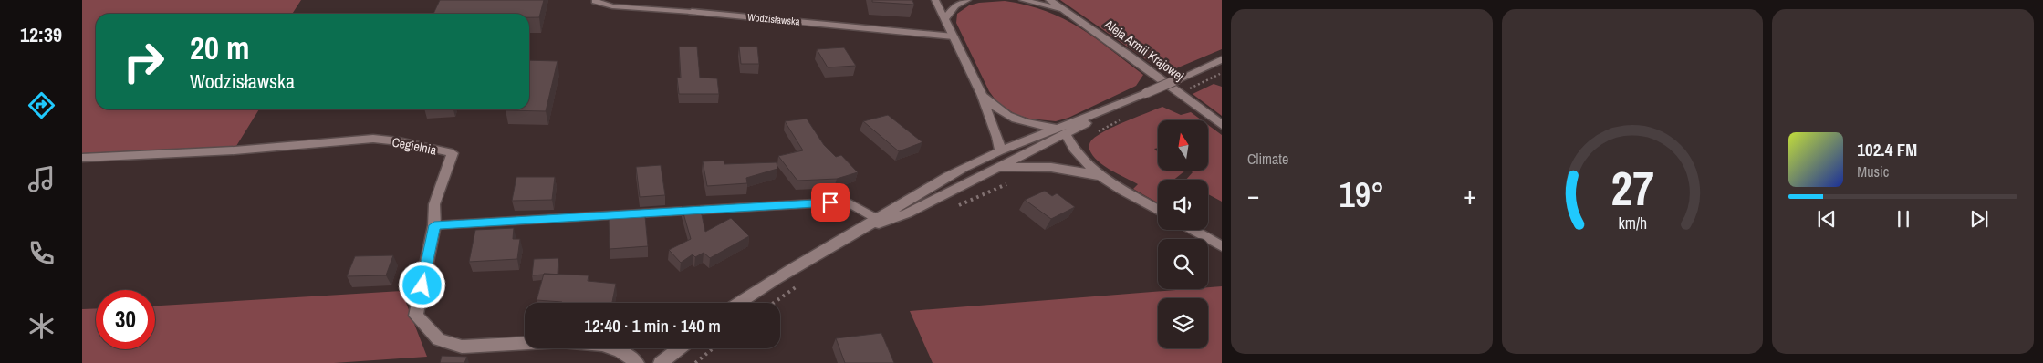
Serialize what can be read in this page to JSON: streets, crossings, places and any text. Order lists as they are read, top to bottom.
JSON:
{
  "streets": {
    "main road": ["Wodzisławska", "Aleja Armii Krajowej", "Cegielnia"]
  },
  "north": "top",
  "page": {
    "tabs": "12:39",
    "tile": "Climate",
    "turn": ["20 m", "Wodzisławska"],
    "song": ["102.4 FM", "Music"],
    "heat": ["−", "19°", "+"],
    "limit": "30",
    "trip": "12:40 · 1 min · 140 m",
    "gauge": ["27", "km/h"]
  }
}
